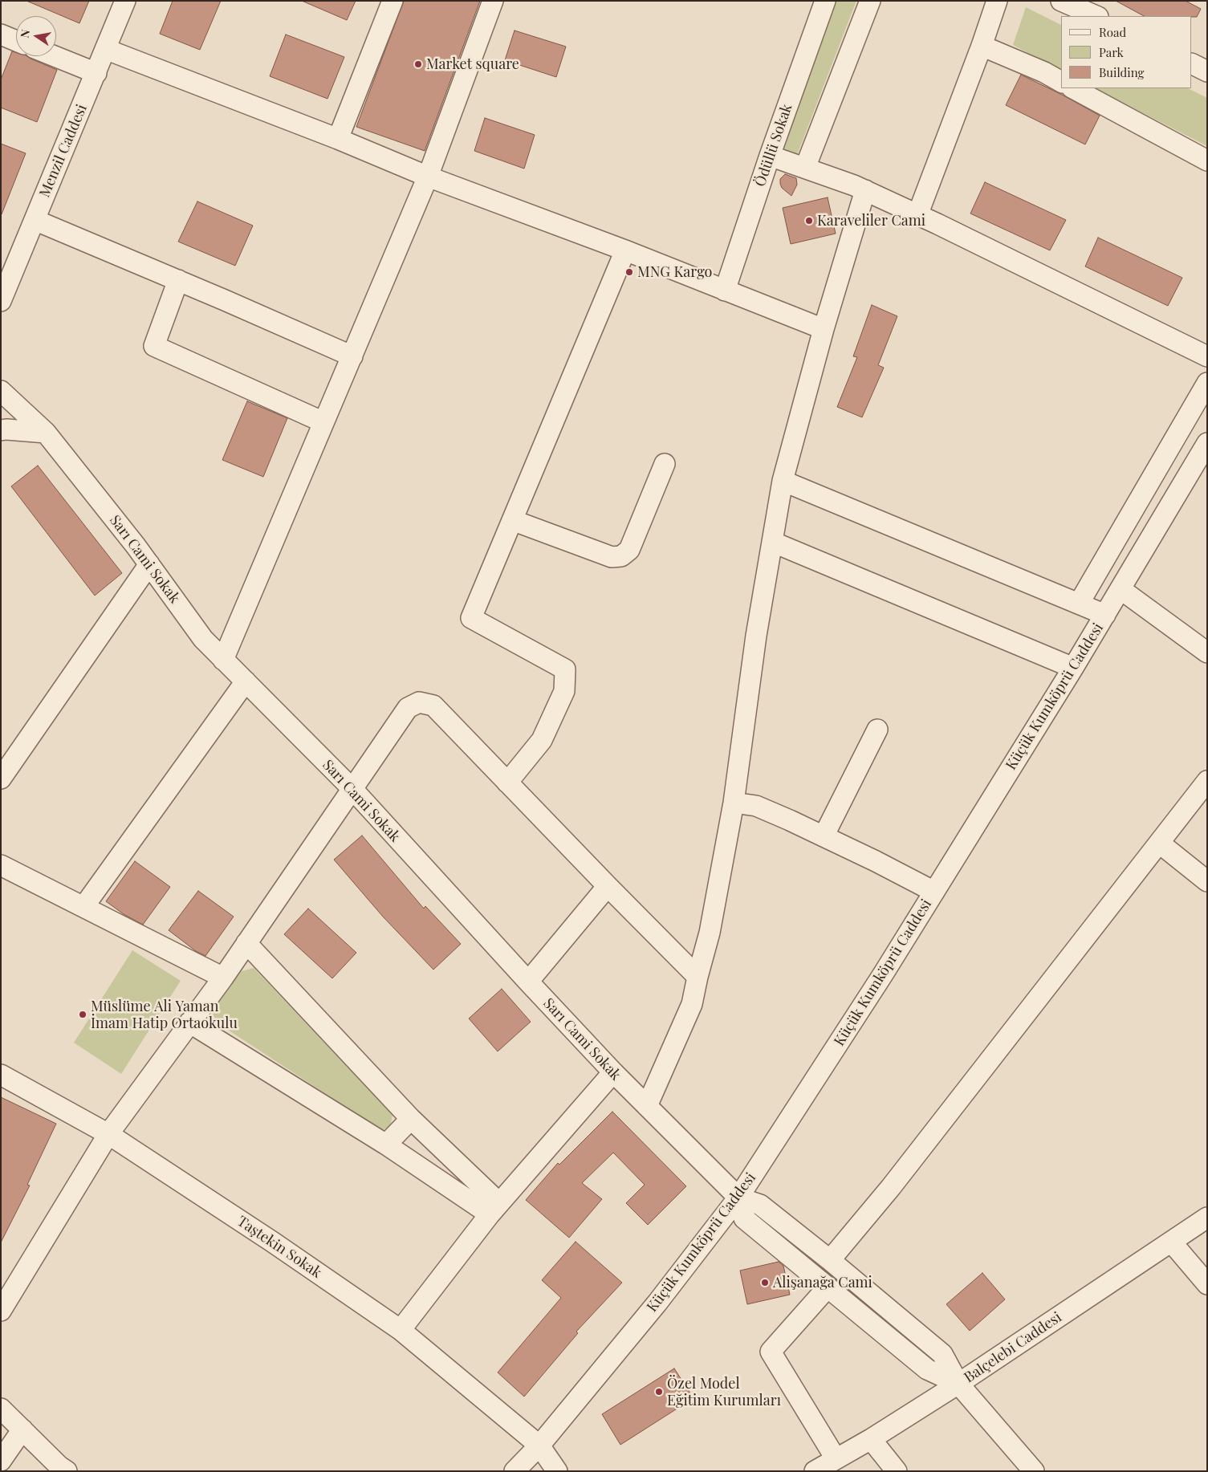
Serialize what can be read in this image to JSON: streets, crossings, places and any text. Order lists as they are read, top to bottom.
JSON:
{
  "streets": {
    "street": [
      "Ödüllü Sokak",
      "Menzil Caddesi",
      "Sarı Cami Sokak",
      "Küçük Kumköprü Caddesi",
      "Taştekin Sokak",
      "Balçelebi Caddesi"
    ]
  },
  "crossings": [
    ["Sarı Cami Sokak", "Küçük Kumköprü Caddesi"],
    ["Sarı Cami Sokak", "Balçelebi Caddesi"],
    ["Küçük Kumköprü Caddesi", "Taştekin Sokak"]
  ],
  "places": [
    "Market square",
    "Karaveliler Cami",
    "MNG Kargo",
    "Müslüme Ali Yaman İmam Hatip Ortaokulu",
    "Alişanağa Cami",
    "Özel Model Eğitim Kurumları"
  ],
  "legend": ["Road", "Park", "Building"],
  "north": "left"
}
